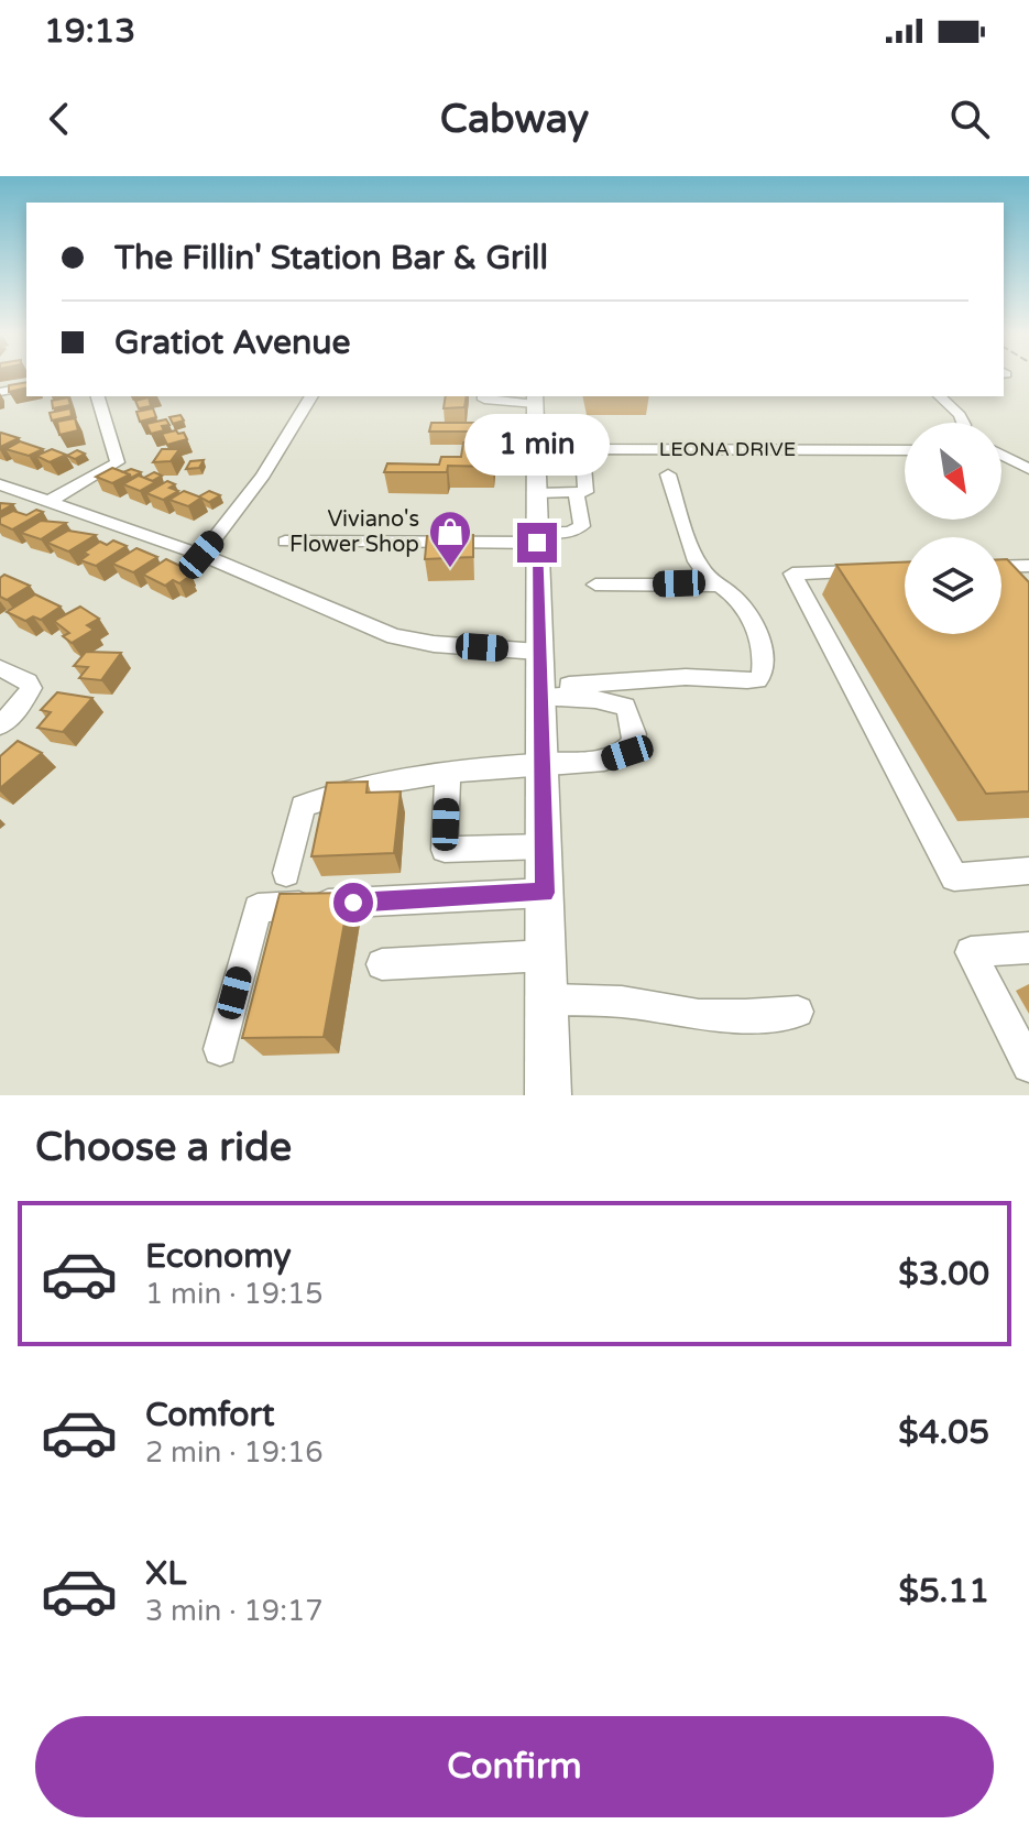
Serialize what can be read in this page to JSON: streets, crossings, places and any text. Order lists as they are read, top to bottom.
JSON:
{
  "streets": {
    "street": ["LEONA DRIVE"]
  },
  "places": {
    "shop": ["Viviano's Flower Shop"]
  },
  "north": "bottom right",
  "page": {
    "status": "19:13",
    "header": "Cabway",
    "banner": ["The Fillin' Station Bar & Grill", "Gratiot Avenue"],
    "bubble": "1 min",
    "heading": "Choose a ride",
    "list": [
      {
        "name": "Economy",
        "note": "1 min · 19:15",
        "value": "$3.00"
      },
      {
        "name": "Comfort",
        "note": "2 min · 19:16",
        "value": "$4.05"
      },
      {
        "name": "XL",
        "note": "3 min · 19:17",
        "value": "$5.11"
      }
    ],
    "buttons": "Confirm"
  }
}
